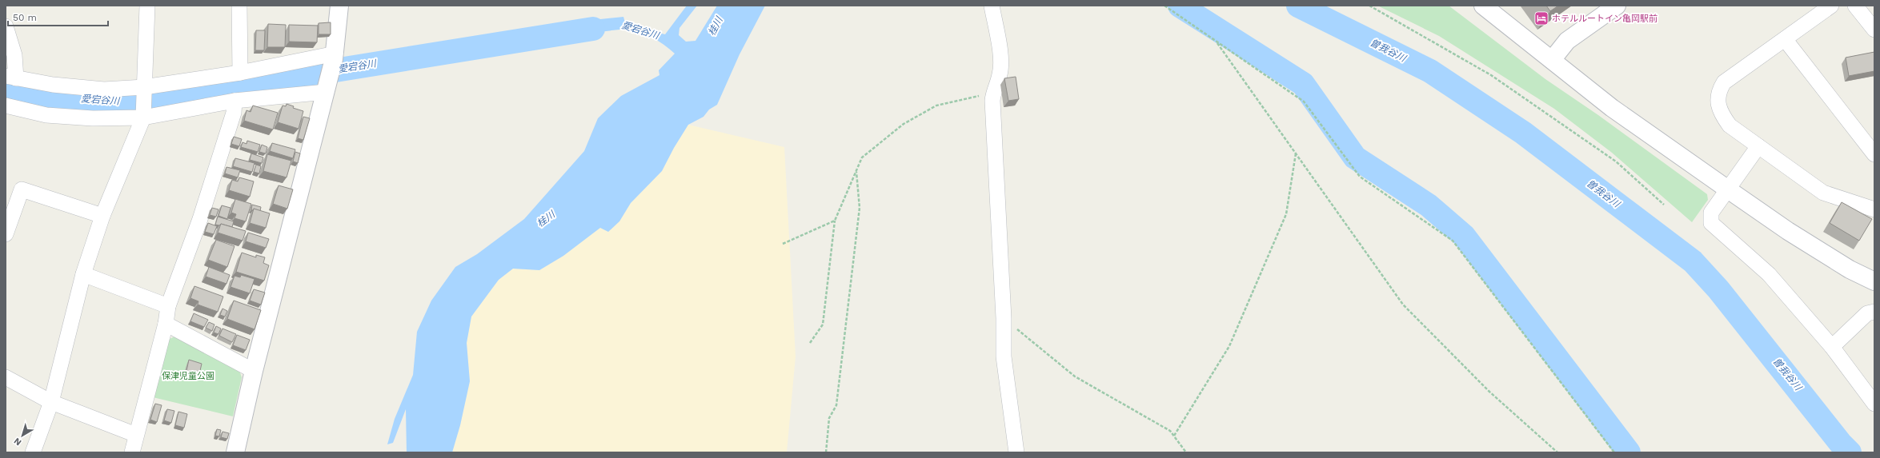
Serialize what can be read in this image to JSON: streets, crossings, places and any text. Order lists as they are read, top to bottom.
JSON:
{
  "water": ["桂川", "愛宕谷川", "曽我谷川"],
  "parks": ["保津児童公園"],
  "places": {
    "hotel": ["ホテルルートイン亀岡駅前"]
  },
  "scale_bar": "50 m",
  "north": "bottom left"
}
